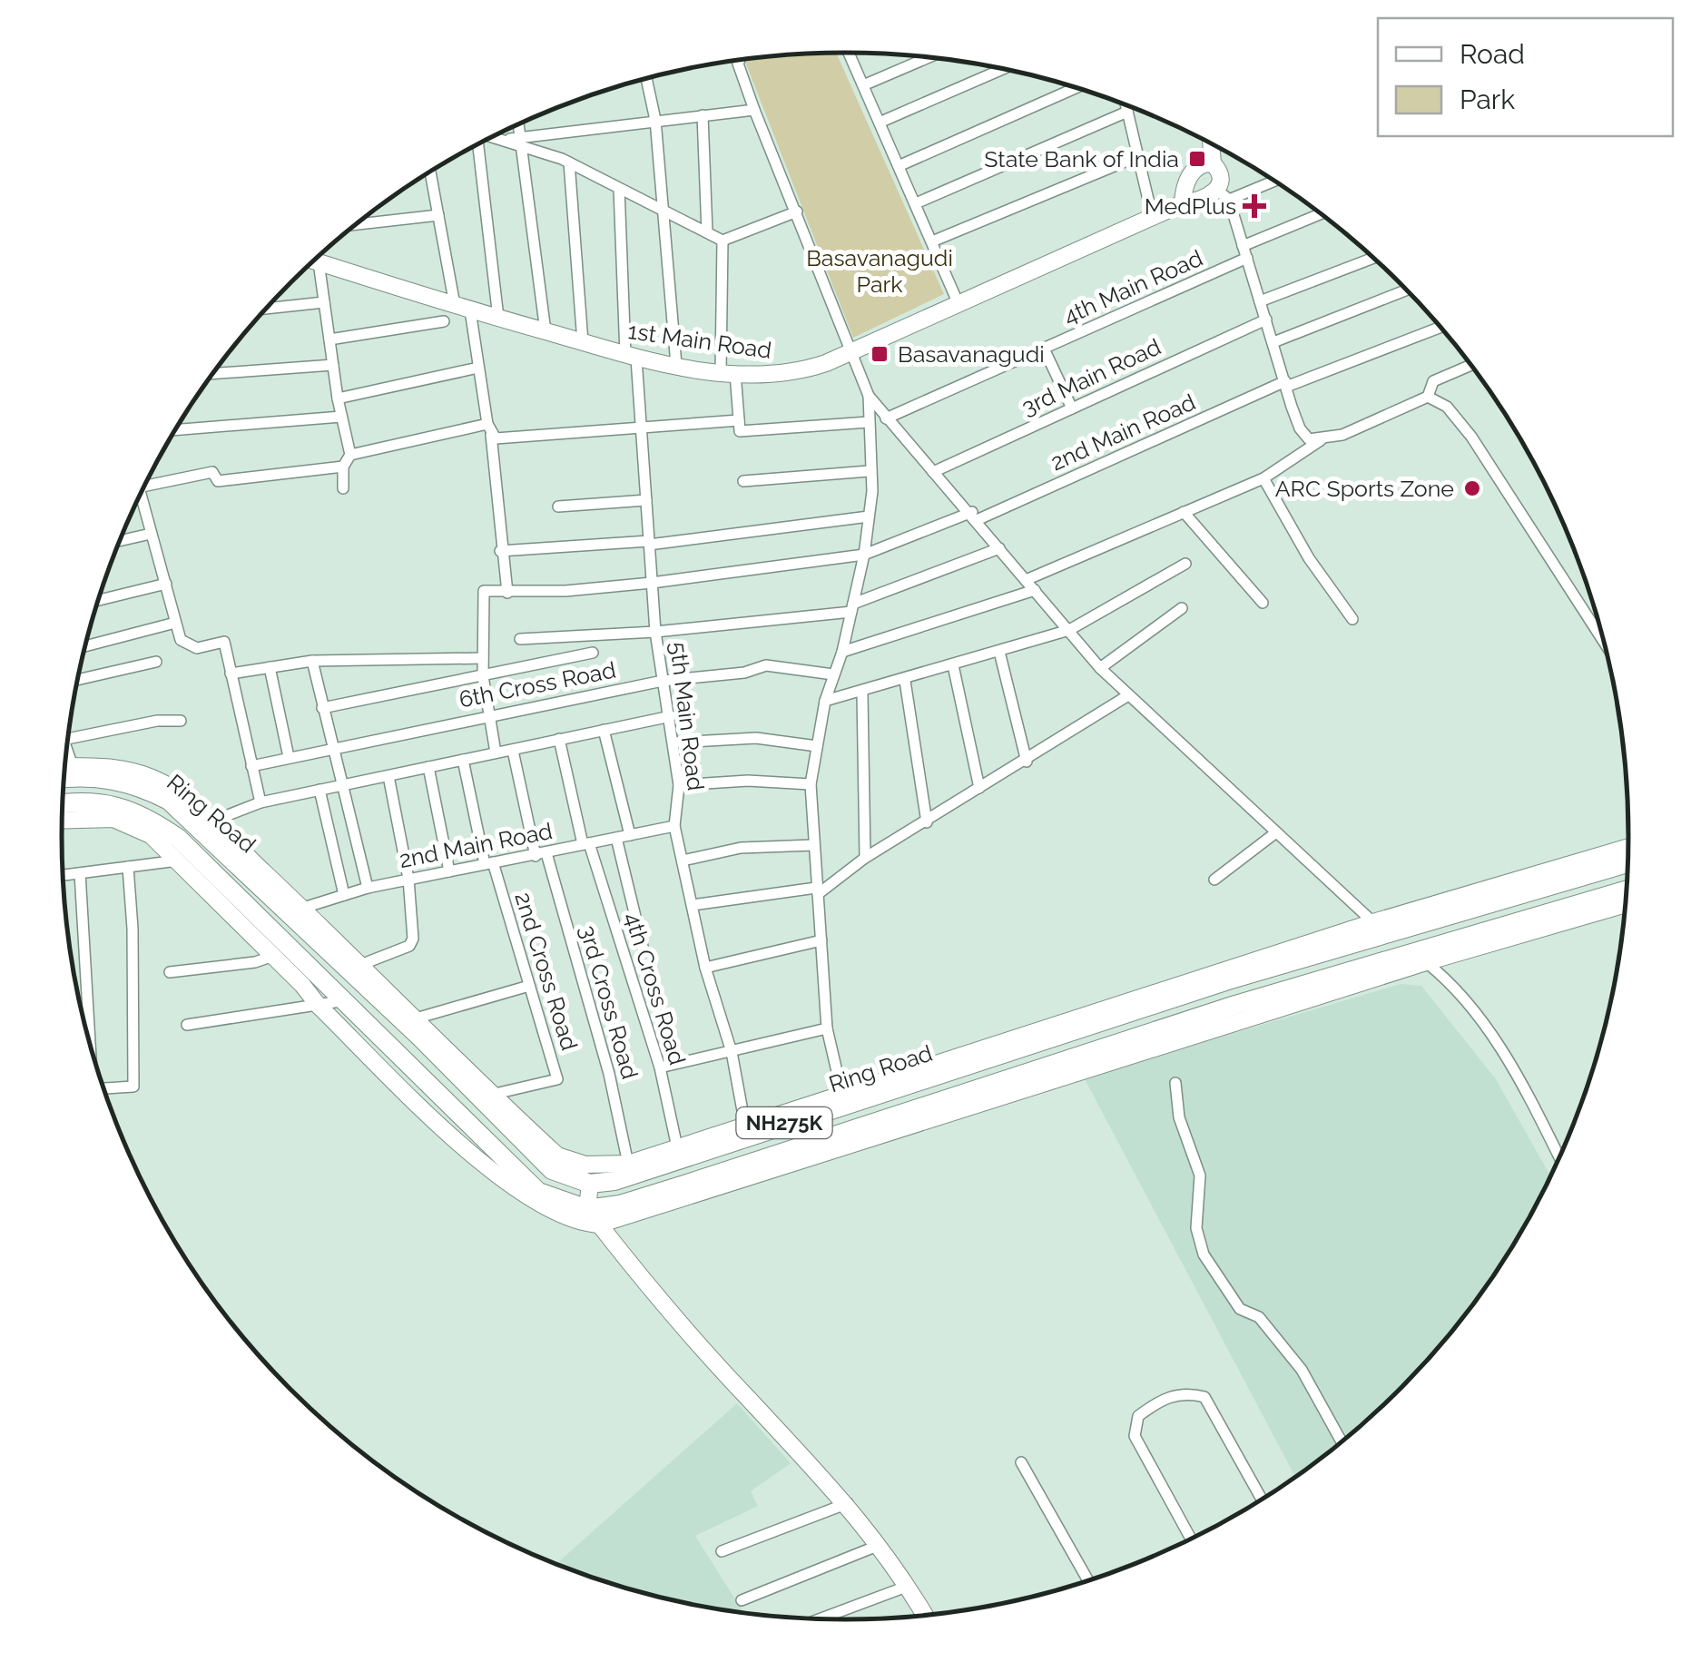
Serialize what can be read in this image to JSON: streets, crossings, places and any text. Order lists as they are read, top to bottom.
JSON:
{
  "streets": {
    "highway": ["Ring Road", "NH275K"],
    "street": [
      "4th Main Road",
      "1st Main Road",
      "3rd Main Road",
      "2nd Main Road",
      "6th Cross Road",
      "5th Main Road",
      "2nd Cross Road",
      "4th Cross Road",
      "3rd Cross Road"
    ]
  },
  "crossings": [
    ["1st Main Road", "5th Main Road"],
    ["2nd Main Road", "5th Main Road"],
    ["2nd Main Road", "Ring Road"],
    ["2nd Main Road", "2nd Cross Road"],
    ["2nd Main Road", "4th Cross Road"],
    ["2nd Main Road", "3rd Cross Road"],
    ["6th Cross Road", "5th Main Road"],
    ["Ring Road", "NH275K"]
  ],
  "parks": ["Basavanagudi Park"],
  "places": {
    "transit": ["State Bank of India", "Basavanagudi"],
    "health": ["MedPlus"],
    "other": ["ARC Sports Zone"]
  },
  "legend": ["Road", "Park"]
}
